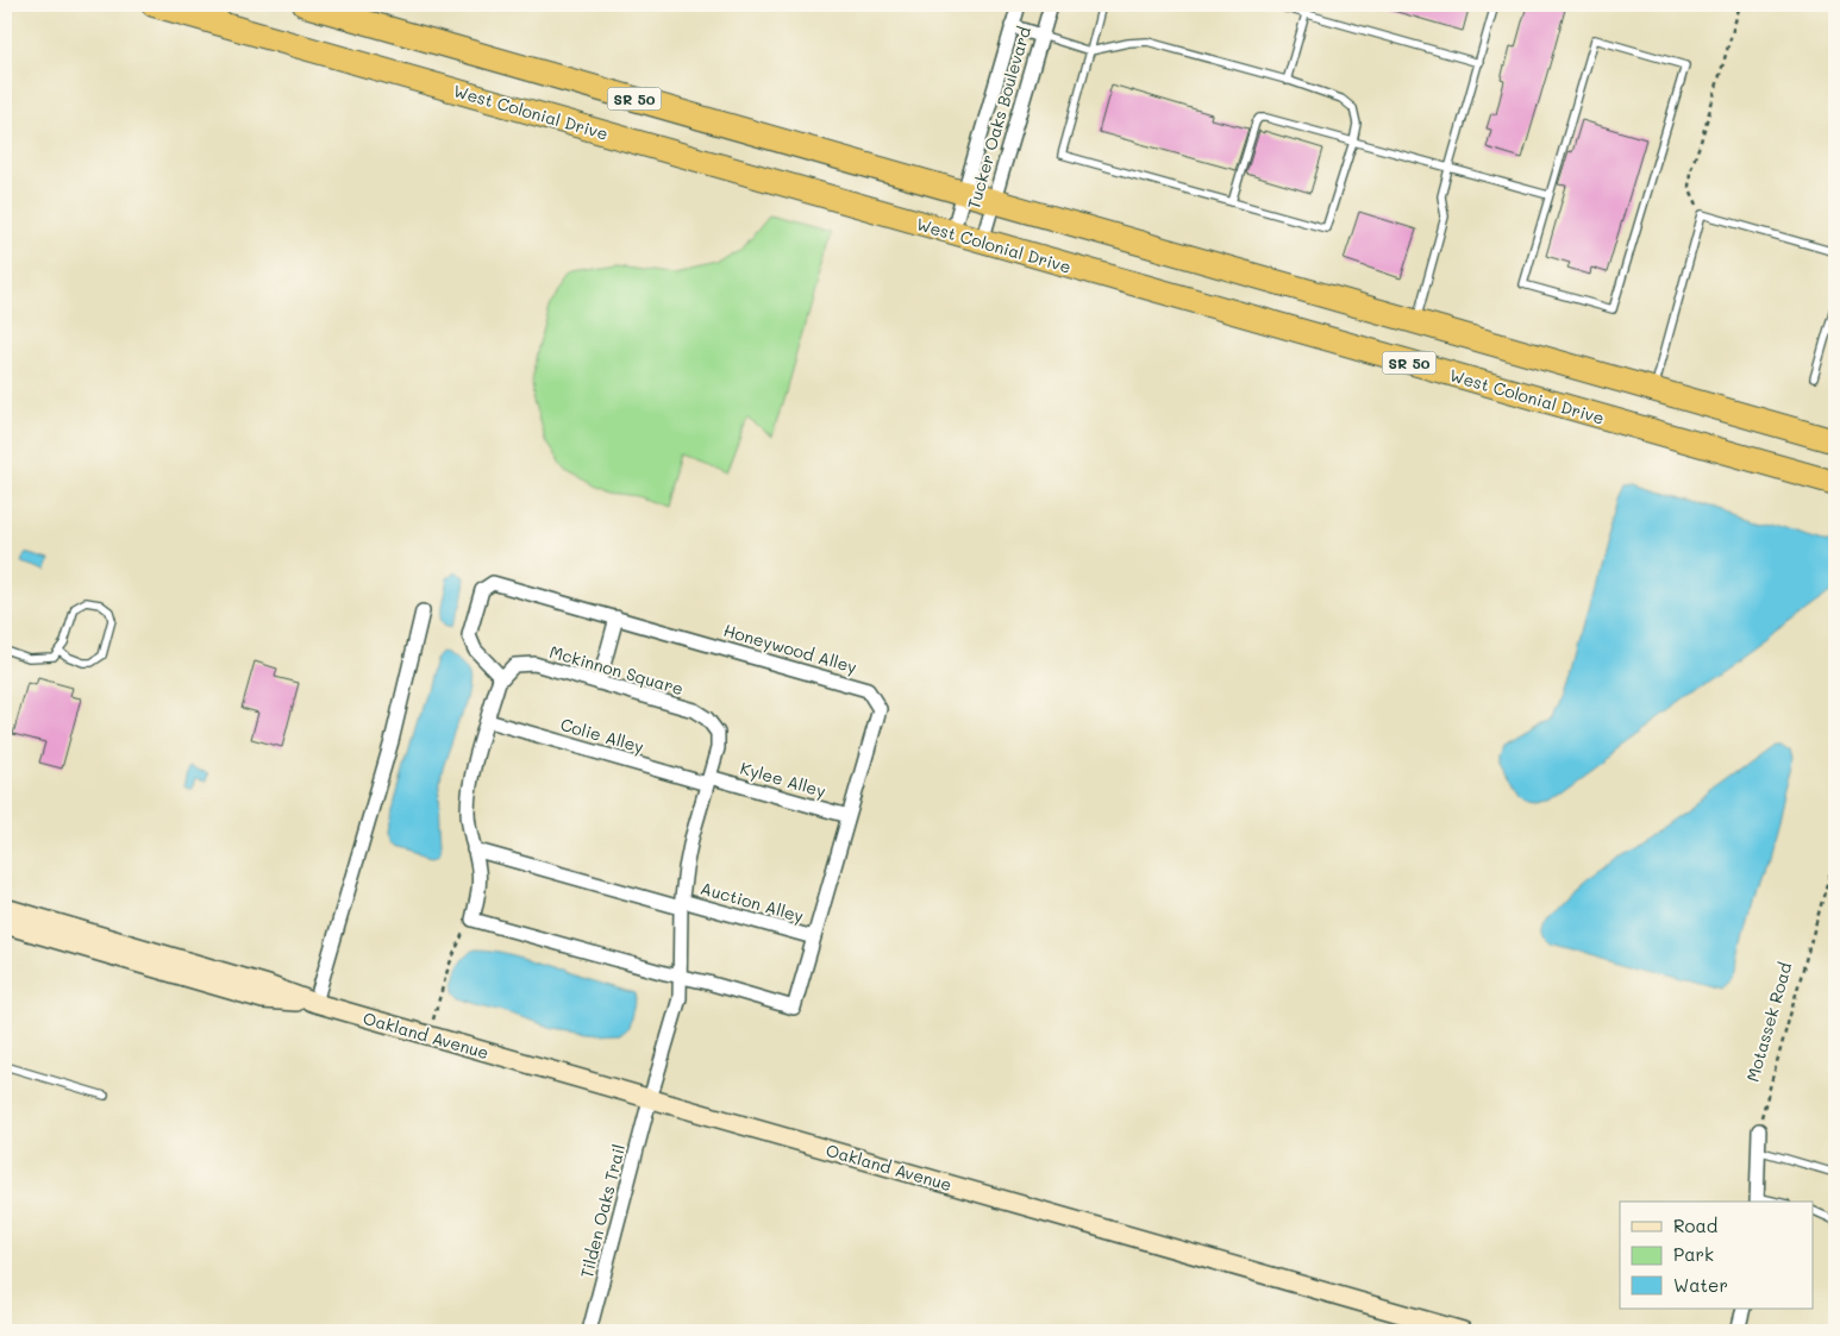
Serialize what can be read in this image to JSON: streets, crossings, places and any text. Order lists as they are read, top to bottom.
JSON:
{
  "streets": {
    "highway": ["SR 50", "West Colonial Drive"],
    "street": [
      "Tucker Oaks Boulevard",
      "Honeywood Alley",
      "Mckinnon Square",
      "Colie Alley",
      "Kylee Alley",
      "Auction Alley",
      "Oakland Avenue",
      "Tilden Oaks Trail"
    ],
    "path": ["Motassek Road"]
  },
  "crossings": [
    ["SR 50", "Tucker Oaks Boulevard"],
    ["West Colonial Drive", "Tucker Oaks Boulevard"],
    ["Honeywood Alley", "Mckinnon Square"],
    ["Honeywood Alley", "Kylee Alley"],
    ["Honeywood Alley", "Auction Alley"],
    ["Mckinnon Square", "Colie Alley"],
    ["Mckinnon Square", "Kylee Alley"],
    ["Mckinnon Square", "Auction Alley"],
    ["Mckinnon Square", "Oakland Avenue"],
    ["Mckinnon Square", "Tilden Oaks Trail"],
    ["Colie Alley", "Kylee Alley"],
    ["Oakland Avenue", "Tilden Oaks Trail"]
  ],
  "legend": ["Road", "Park", "Water"]
}
